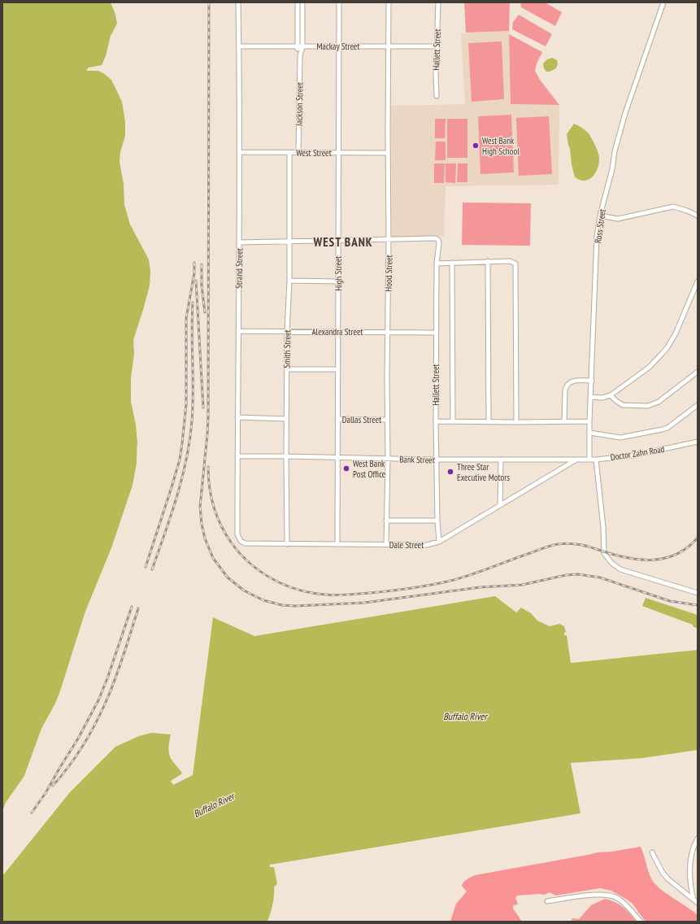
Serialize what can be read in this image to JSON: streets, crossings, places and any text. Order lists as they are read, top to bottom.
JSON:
{
  "streets": {
    "street": [
      "Mackay Street",
      "Hallett Street",
      "Jackson Street",
      "West Street",
      "Ross Street",
      "Strand Street",
      "High Street",
      "Hood Street",
      "Alexandra Street",
      "Smith Street",
      "Dallas Street",
      "Doctor Zahn Road",
      "Bank Street",
      "Dale Street"
    ]
  },
  "crossings": [
    ["Mackay Street", "Hallett Street"],
    ["Mackay Street", "Jackson Street"],
    ["Mackay Street", "Strand Street"],
    ["Mackay Street", "High Street"],
    ["Mackay Street", "Hood Street"],
    ["Hallett Street", "Hood Street"],
    ["Hallett Street", "Alexandra Street"],
    ["Hallett Street", "Bank Street"],
    ["Hallett Street", "Dale Street"],
    ["Jackson Street", "West Street"],
    ["West Street", "Strand Street"],
    ["West Street", "High Street"],
    ["West Street", "Hood Street"],
    ["West Street", "Smith Street"],
    ["Ross Street", "Doctor Zahn Road"],
    ["Strand Street", "Alexandra Street"],
    ["Strand Street", "Bank Street"],
    ["Strand Street", "Dale Street"],
    ["High Street", "Alexandra Street"],
    ["High Street", "Dallas Street"],
    ["High Street", "Bank Street"],
    ["High Street", "Dale Street"],
    ["Hood Street", "Alexandra Street"],
    ["Hood Street", "Dallas Street"],
    ["Hood Street", "Bank Street"],
    ["Hood Street", "Dale Street"],
    ["Alexandra Street", "Smith Street"],
    ["Smith Street", "Bank Street"],
    ["Smith Street", "Dale Street"],
    ["Doctor Zahn Road", "Bank Street"],
    ["Doctor Zahn Road", "Dale Street"],
    ["Bank Street", "Dale Street"]
  ],
  "districts": ["WEST BANK"],
  "water": ["Buffalo River"],
  "places": ["West Bank High School", "West Bank Post Office", "Three Star Executive Motors"]
}
